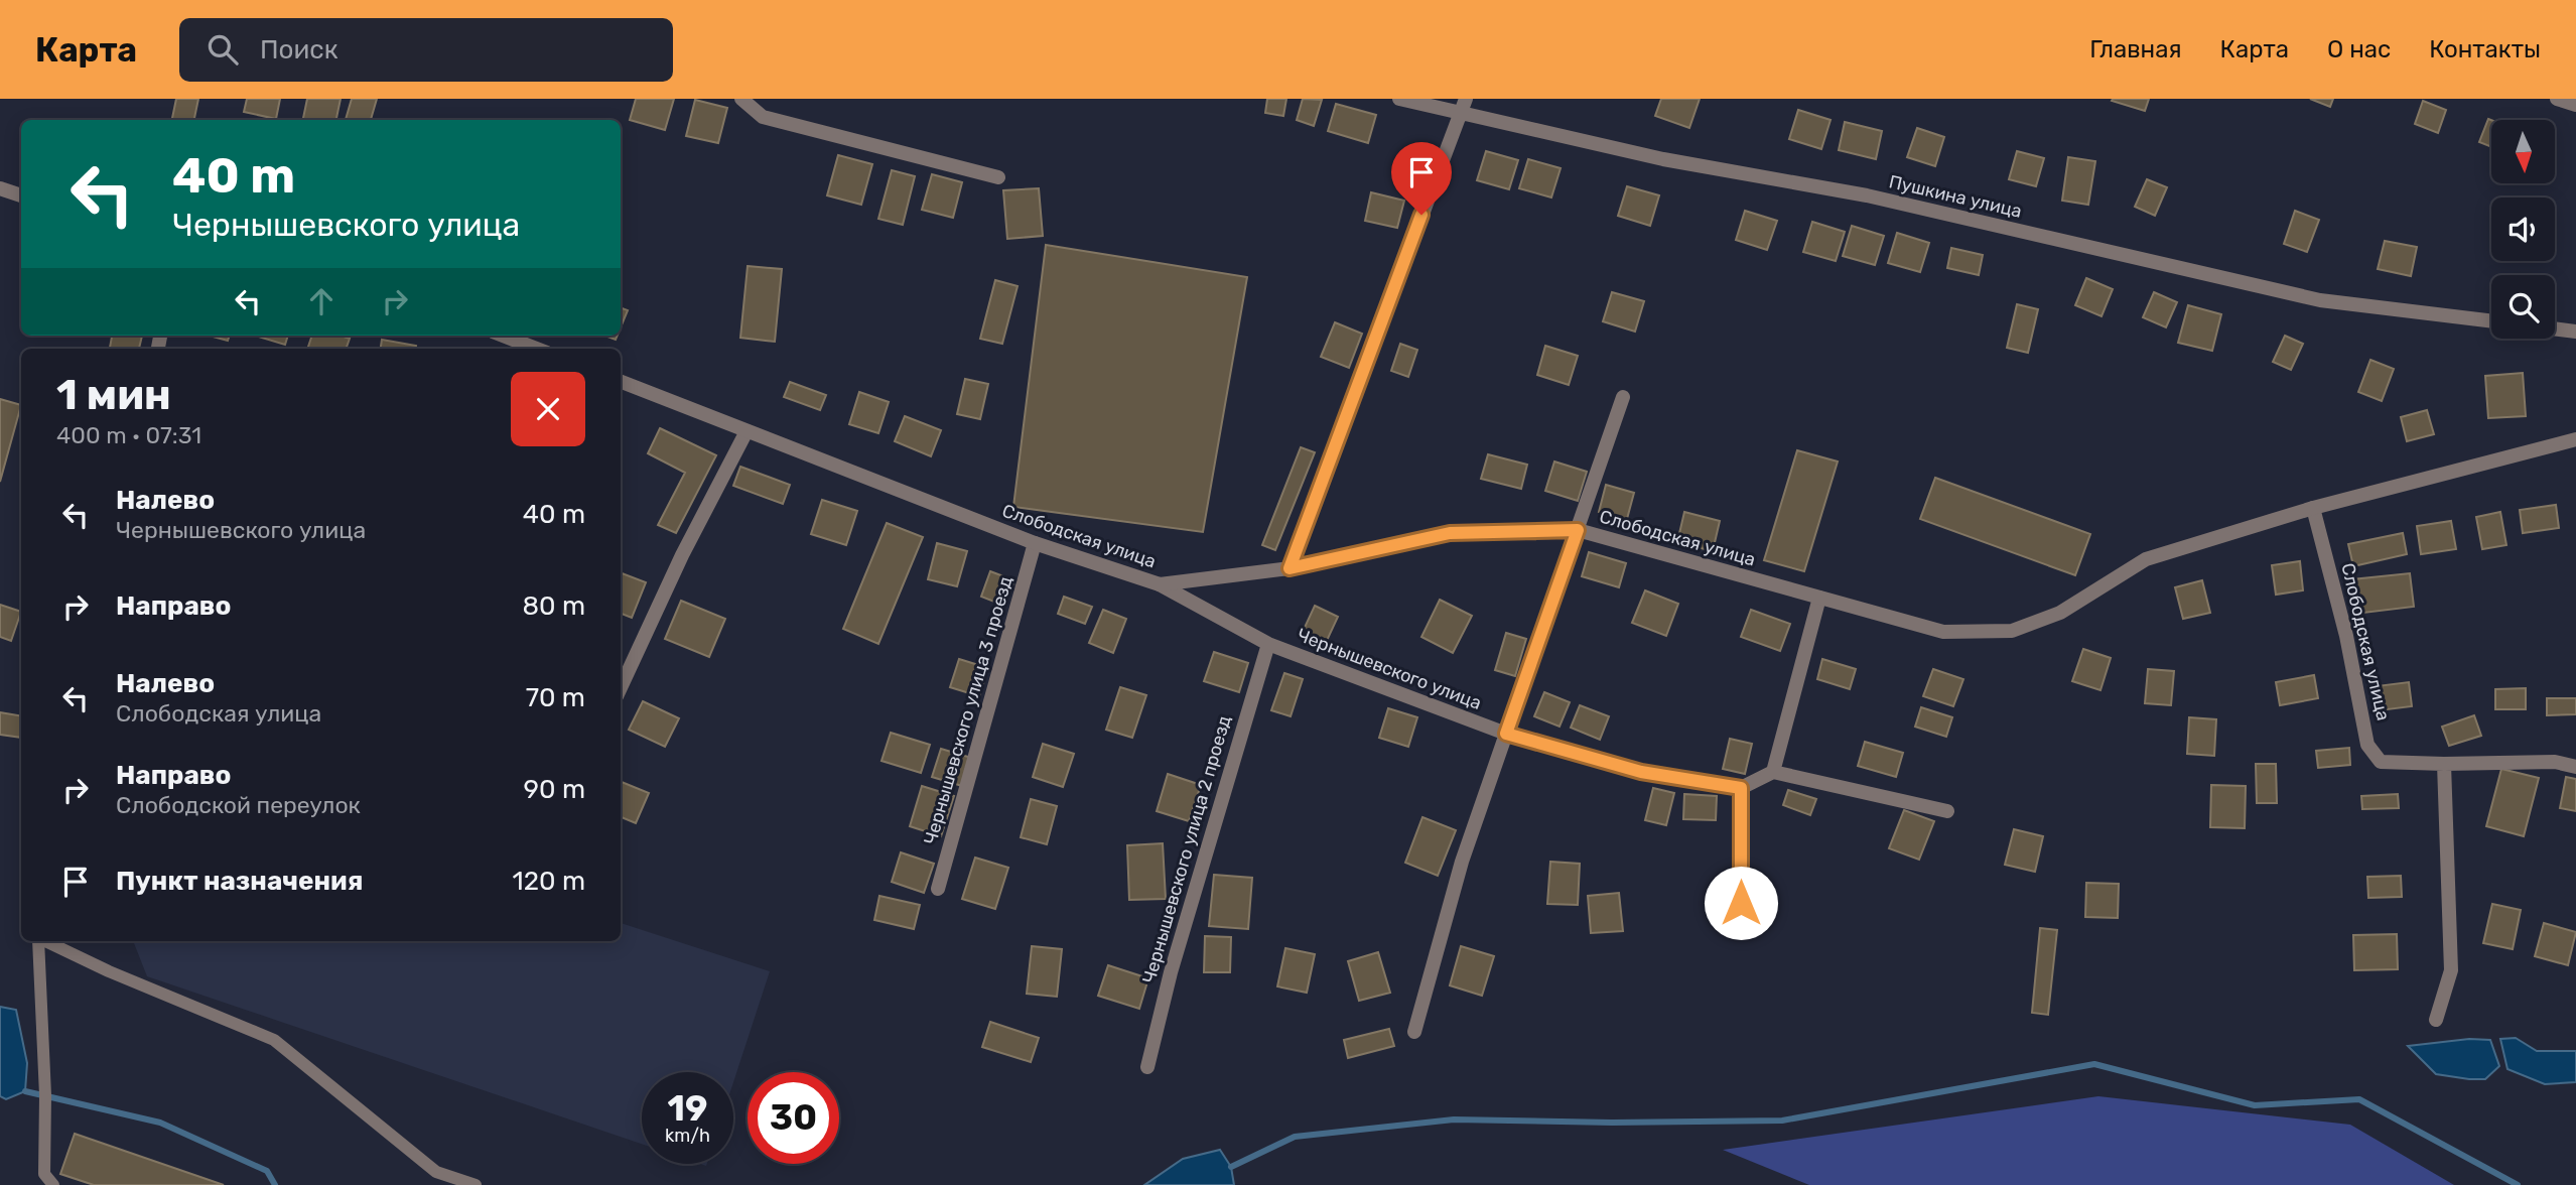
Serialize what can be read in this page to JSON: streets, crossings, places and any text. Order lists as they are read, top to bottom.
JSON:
{
  "streets": {
    "street": [
      "Пушкина улица",
      "Слободская улица",
      "Чернышевского улица",
      "Чернышевского улица 3 проезд",
      "Чернышевского улица 2 проезд"
    ]
  },
  "crossings": [
    ["Слободская улица", "Чернышевского улица"],
    ["Слободская улица", "Чернышевского улица 3 проезд"],
    ["Чернышевского улица", "Чернышевского улица 2 проезд"]
  ],
  "north": "bottom",
  "page": {
    "header": "Карта",
    "search": "Поиск",
    "nav": [
      "Главная",
      "Карта",
      "О нас",
      "Контакты"
    ],
    "turn": ["40 m", "Чернышевского улица"],
    "heading": ["1 мин", "400 m · 07:31"],
    "list": [
      {
        "name": "Налево",
        "note": "Чернышевского улица",
        "value": "40 m"
      },
      {
        "name": "Направо",
        "value": "80 m"
      },
      {
        "name": "Налево",
        "note": "Слободская улица",
        "value": "70 m"
      },
      {
        "name": "Направо",
        "note": "Слободской переулок",
        "value": "90 m"
      },
      {
        "name": "Пункт назначения",
        "value": "120 m"
      }
    ],
    "speed": "19 km/h",
    "limit": "30"
  }
}
